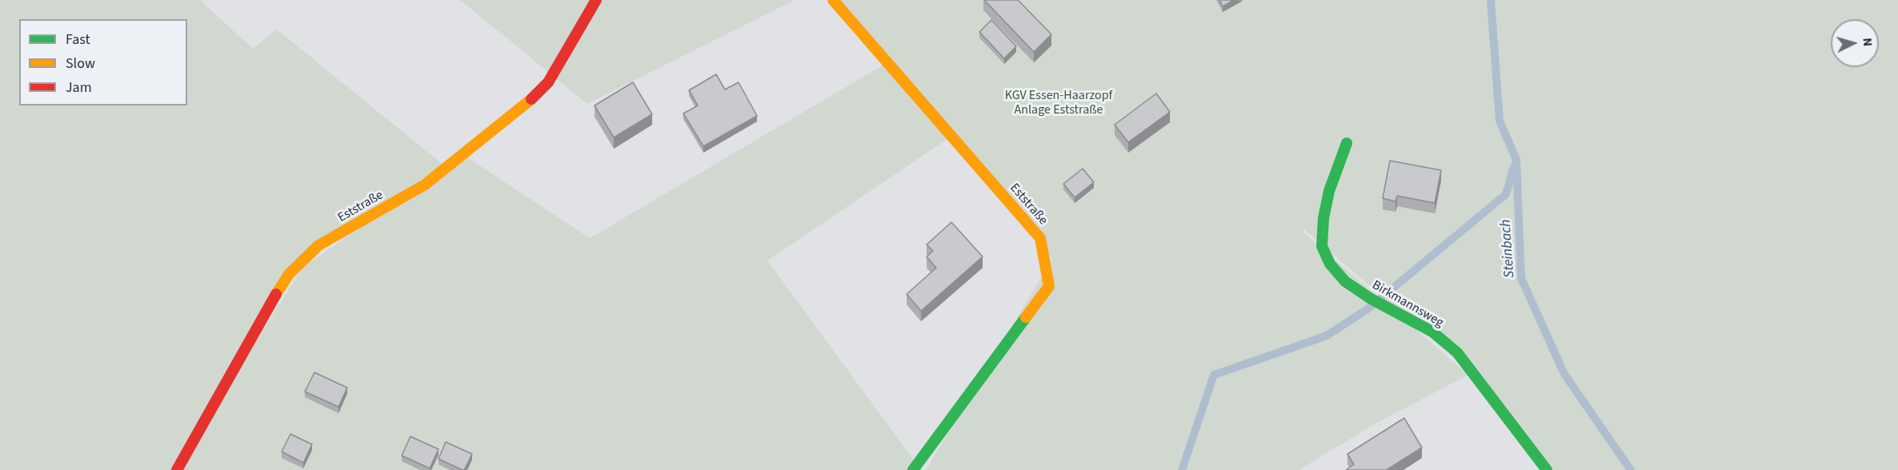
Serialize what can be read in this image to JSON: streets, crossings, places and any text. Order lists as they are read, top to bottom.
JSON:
{
  "streets": {
    "street": ["Eststraße", "Birkmannsweg"]
  },
  "water": ["Steinbach"],
  "parks": ["KGV Essen-Haarzopf Anlage Eststraße"],
  "legend": ["Fast", "Slow", "Jam"],
  "north": "right"
}
